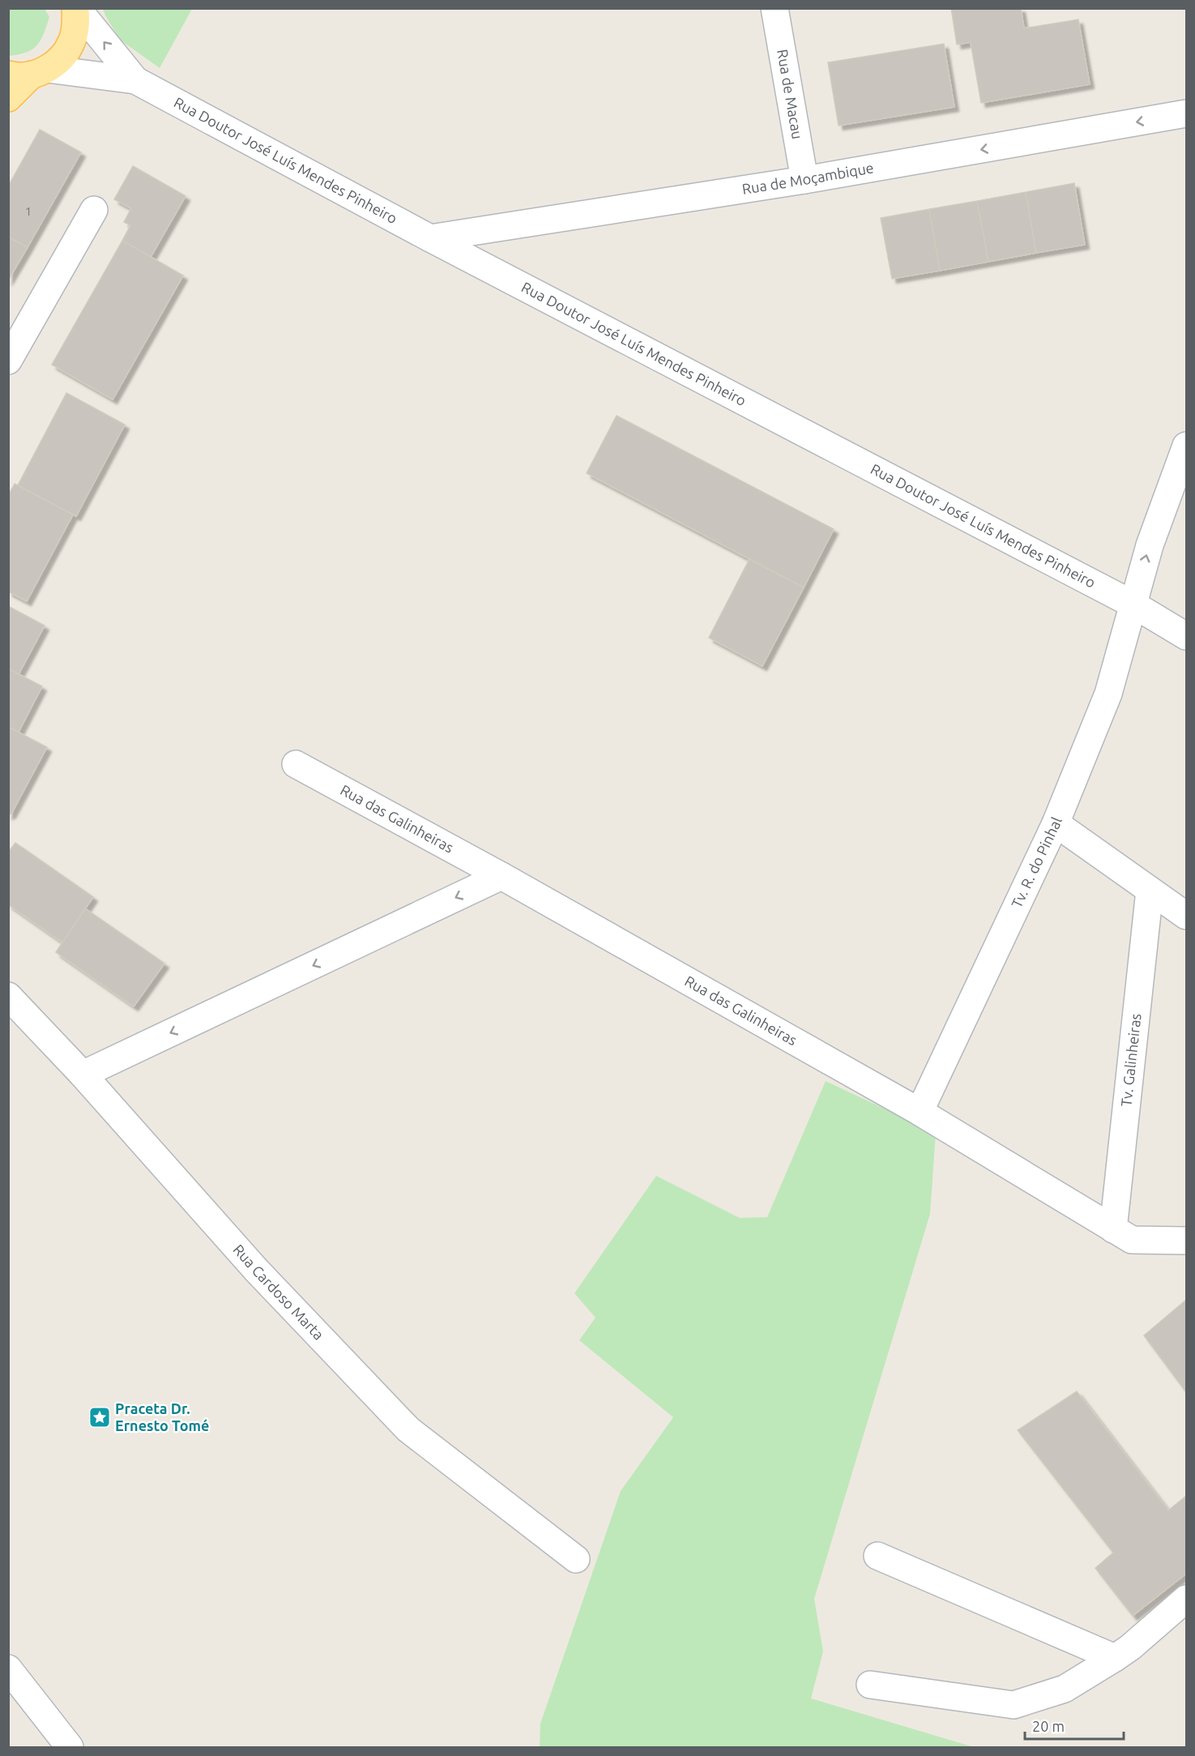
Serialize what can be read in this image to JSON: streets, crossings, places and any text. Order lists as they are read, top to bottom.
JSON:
{
  "streets": {
    "street": [
      "Rua de Macau",
      "Rua Doutor José Luís Mendes Pinheiro",
      "Rua de Moçambique",
      "Rua das Galinheiras",
      "Tv. R. do Pinhal",
      "Tv. Galinheiras",
      "Rua Cardoso Marta"
    ]
  },
  "crossings": [
    ["Rua de Macau", "Rua de Moçambique"],
    ["Rua Doutor José Luís Mendes Pinheiro", "Rua de Moçambique"],
    ["Rua Doutor José Luís Mendes Pinheiro", "Tv. R. do Pinhal"],
    ["Rua das Galinheiras", "Tv. R. do Pinhal"],
    ["Rua das Galinheiras", "Tv. Galinheiras"]
  ],
  "one_way": ["Rua de Moçambique"],
  "places": {
    "place": ["Praceta Dr. Ernesto Tomé"]
  },
  "house_numbers": ["1"],
  "scale_bar": "20 m"
}
